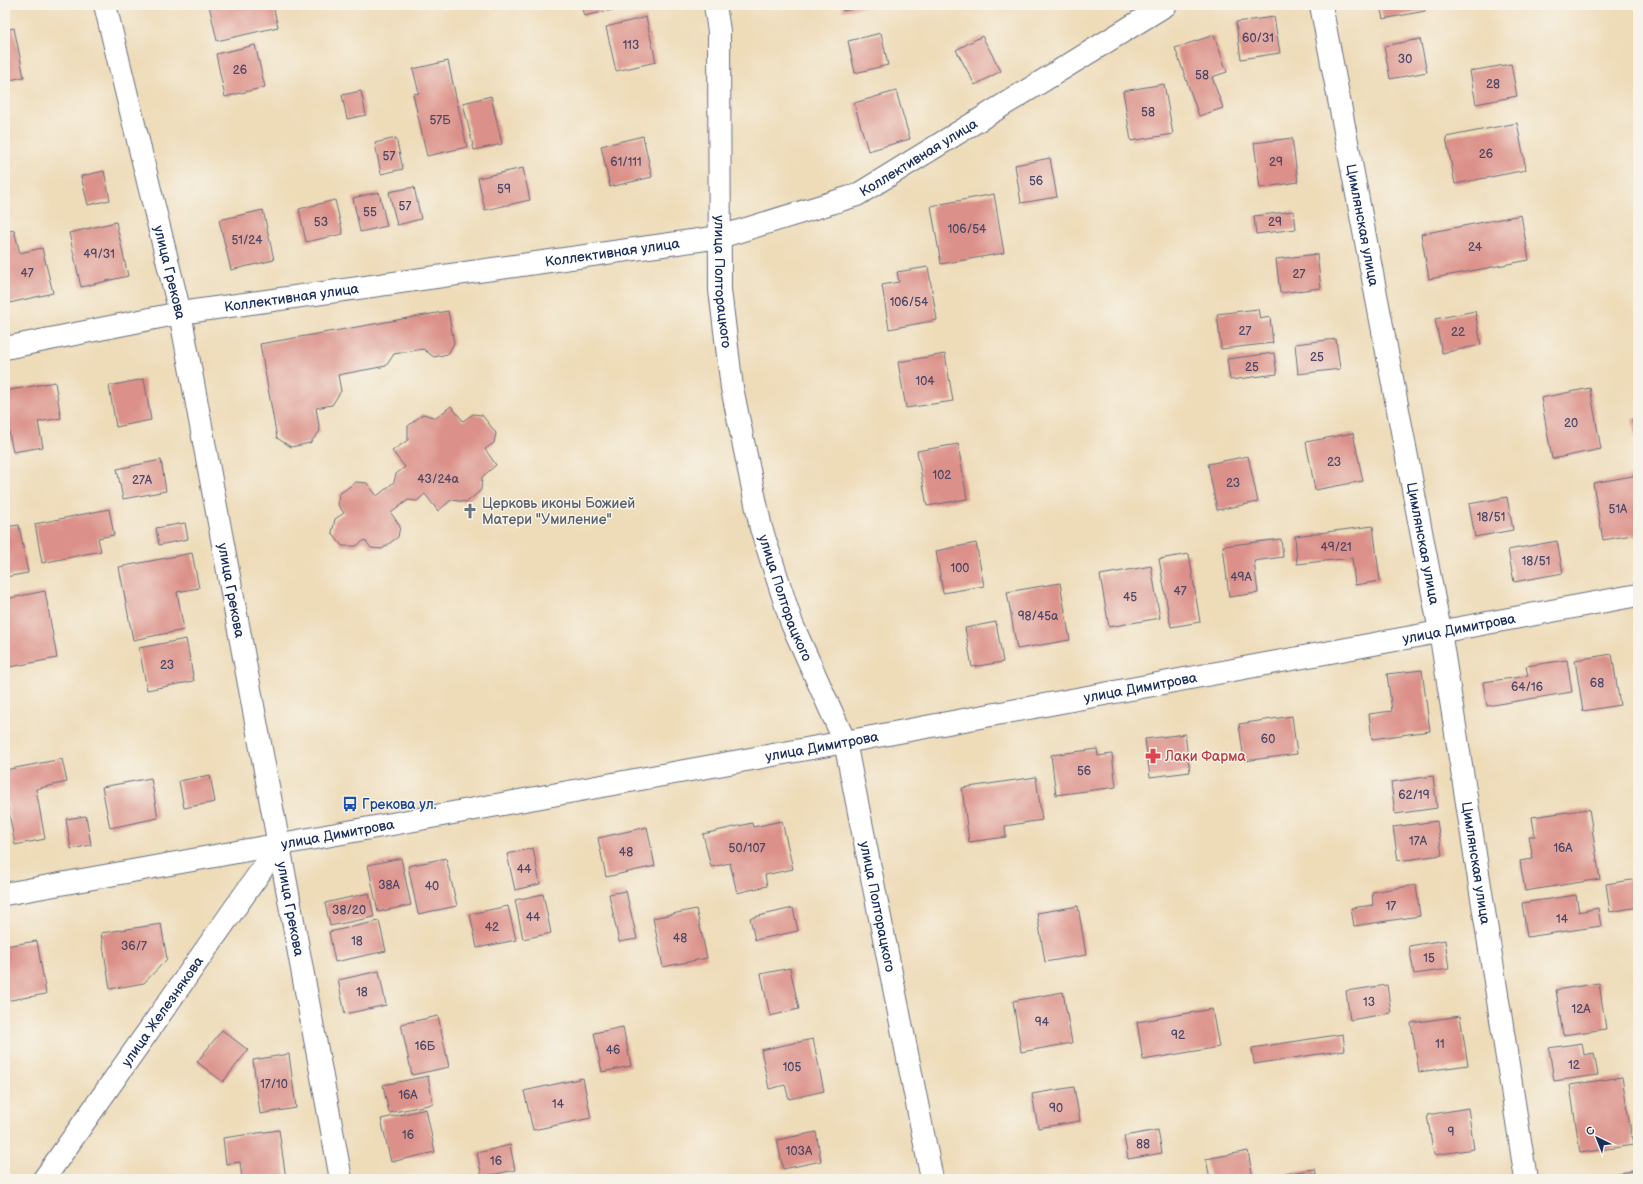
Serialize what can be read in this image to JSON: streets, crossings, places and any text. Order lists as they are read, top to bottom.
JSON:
{
  "streets": {
    "street": [
      "Коллективная улица",
      "Цимлянская улица",
      "улица Грекова",
      "улица Полторацкого",
      "улица Димитрова",
      "улица Железнякова"
    ]
  },
  "crossings": [
    ["Коллективная улица", "улица Грекова"],
    ["Коллективная улица", "улица Полторацкого"],
    ["Цимлянская улица", "улица Димитрова"],
    ["улица Грекова", "улица Димитрова"],
    ["улица Грекова", "улица Железнякова"],
    ["улица Полторацкого", "улица Димитрова"],
    ["улица Димитрова", "улица Железнякова"]
  ],
  "places": {
    "church": ["Церковь иконы Божией Матери \"Умиление\""],
    "pharmacy": ["Лаки Фарма"],
    "bus stop": ["Грекова ул."]
  },
  "house_numbers": [
    "60/31",
    "113",
    "30",
    "26",
    "58",
    "28",
    "58",
    "57Б",
    "26",
    "57",
    "61/111",
    "29",
    "56",
    "59",
    "57",
    "55",
    "53",
    "29",
    "106/54",
    "51/24",
    "24",
    "49/31",
    "47",
    "27",
    "106/54",
    "27",
    "22",
    "25",
    "25",
    "104",
    "20",
    "23",
    "102",
    "43/24а",
    "27А",
    "23",
    "51А",
    "18/51",
    "49/21",
    "18/51",
    "100",
    "49А",
    "47",
    "45",
    "98/45а",
    "23",
    "68",
    "64/16",
    "60",
    "56",
    "62/19",
    "17А",
    "50/107",
    "16А",
    "48",
    "44",
    "38А",
    "40",
    "17",
    "38/20",
    "44",
    "14",
    "42",
    "48",
    "18",
    "36/7",
    "15",
    "18",
    "13",
    "12А",
    "94",
    "92",
    "11",
    "16Б",
    "46",
    "12",
    "105",
    "17/10",
    "16А",
    "14",
    "90",
    "9",
    "16",
    "88",
    "103А",
    "16"
  ],
  "north": "top left"
}
